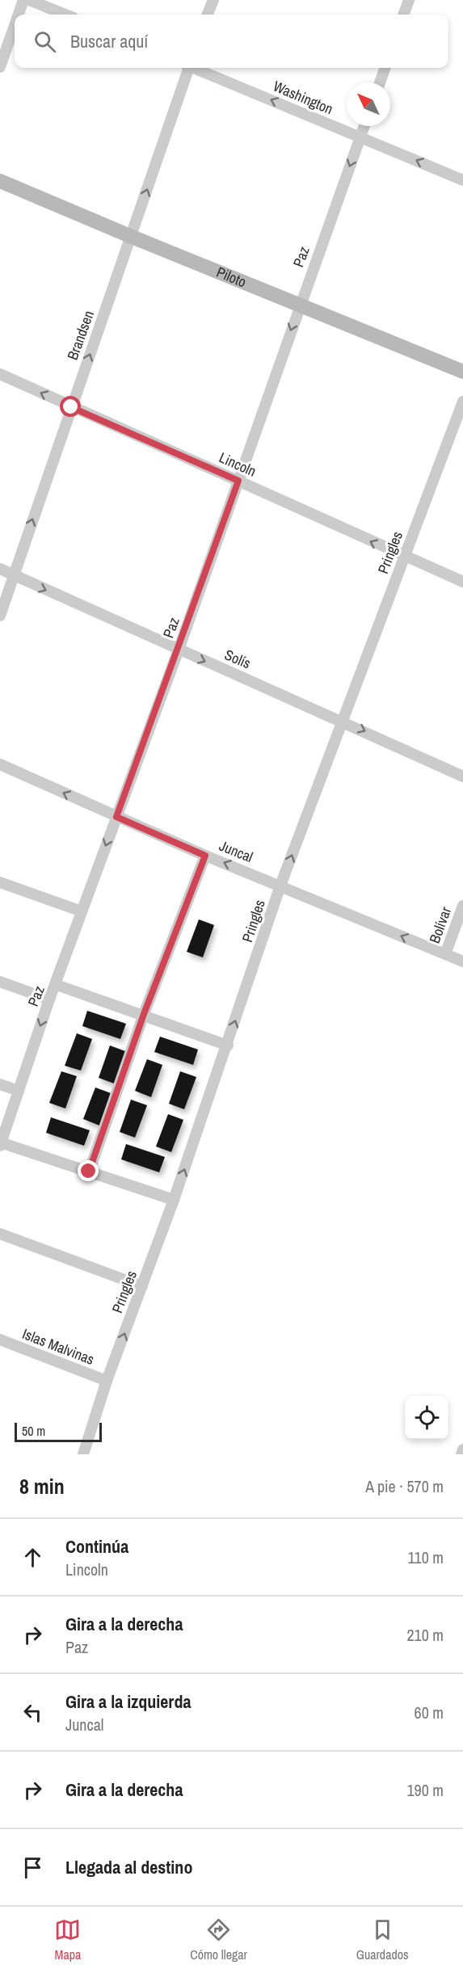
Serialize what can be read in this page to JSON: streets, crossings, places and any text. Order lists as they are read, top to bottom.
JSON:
{
  "streets": {
    "main road": ["Piloto"],
    "street": [
      "Washington",
      "Paz",
      "Brandsen",
      "Lincoln",
      "Pringles",
      "Solís",
      "Juncal",
      "Bolívar",
      "Islas Malvinas"
    ]
  },
  "crossings": [
    ["Washington", "Paz"],
    ["Paz", "Piloto"],
    ["Paz", "Lincoln"],
    ["Paz", "Solís"],
    ["Paz", "Juncal"],
    ["Piloto", "Brandsen"],
    ["Brandsen", "Lincoln"],
    ["Brandsen", "Solís"],
    ["Lincoln", "Pringles"],
    ["Pringles", "Solís"],
    ["Pringles", "Juncal"],
    ["Pringles", "Islas Malvinas"],
    ["Juncal", "Bolívar"]
  ],
  "one_way": [
    "Washington",
    "Brandsen",
    "Lincoln",
    "Solís",
    "Juncal"
  ],
  "scale_bar": "50 m",
  "north": "top left",
  "page": {
    "search": "Buscar aquí",
    "scale": "50 m",
    "heading": ["8 min", "A pie · 570 m"],
    "list": [
      ["Continúa", "Lincoln", "110 m"],
      ["Gira a la derecha", "Paz", "210 m"],
      ["Gira a la izquierda", "Juncal", "60 m"],
      ["Gira a la derecha", "190 m"],
      "Llegada al destino"
    ],
    "nav": ["Mapa", "Cómo llegar", "Guardados"]
  }
}
